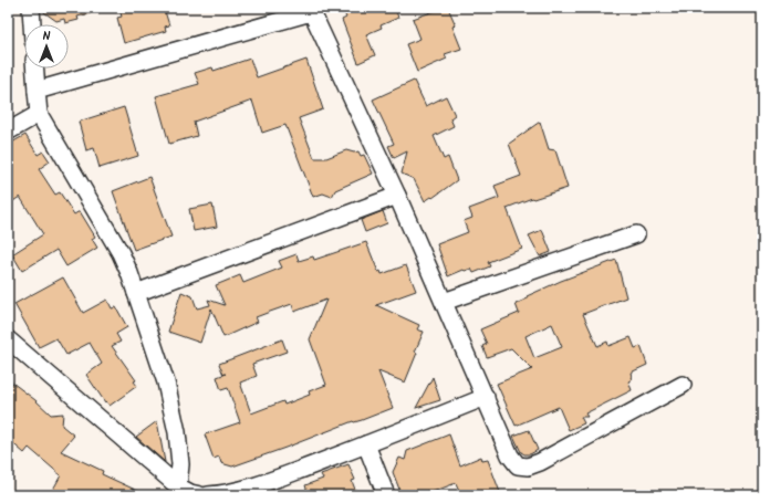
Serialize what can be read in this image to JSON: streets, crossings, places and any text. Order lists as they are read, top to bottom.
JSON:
{
  "north": "top"
}
